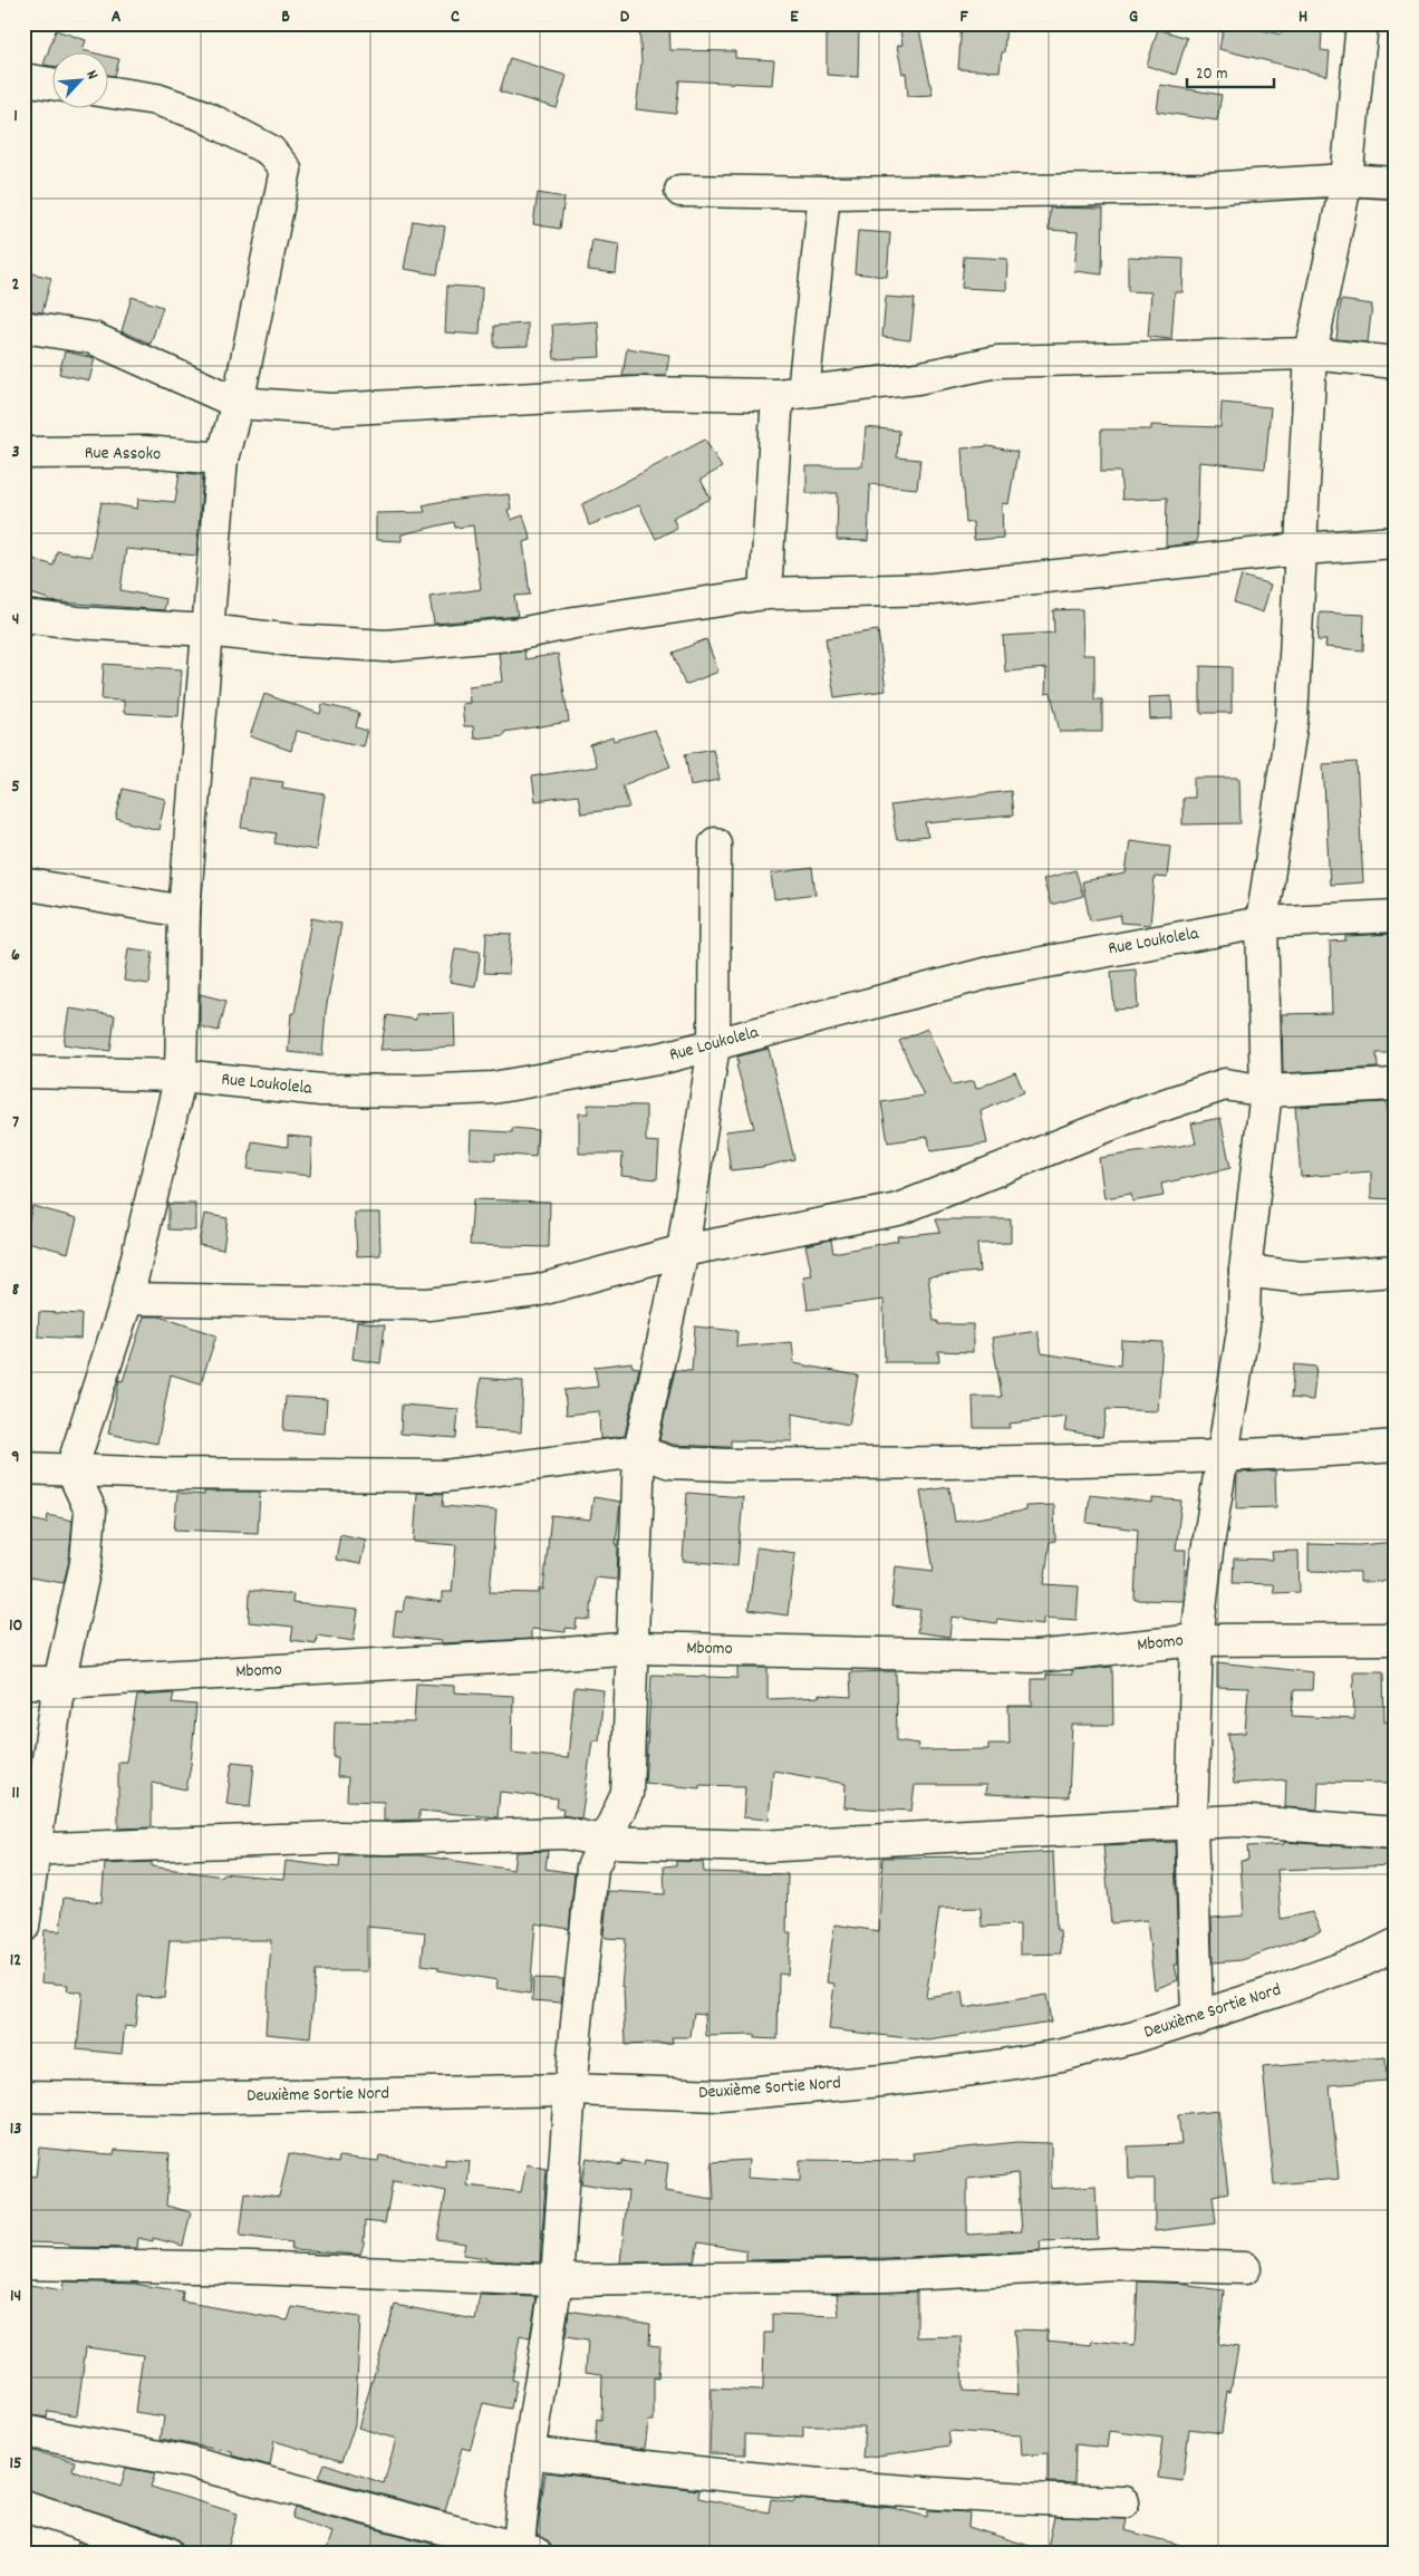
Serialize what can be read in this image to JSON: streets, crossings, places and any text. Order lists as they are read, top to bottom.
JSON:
{
  "streets": {
    "street": [
      "Rue Assoko",
      "Rue Loukolela",
      "Mbomo",
      "Deuxième Sortie Nord"
    ]
  },
  "scale_bar": "20 m",
  "north": "top right",
  "grid": {
    "columns": [
      "A",
      "B",
      "C",
      "D",
      "E",
      "F",
      "G",
      "H"
    ],
    "rows": [
      "1",
      "2",
      "3",
      "4",
      "5",
      "6",
      "7",
      "8",
      "9",
      "10",
      "11",
      "12",
      "13",
      "14",
      "15"
    ]
  }
}
